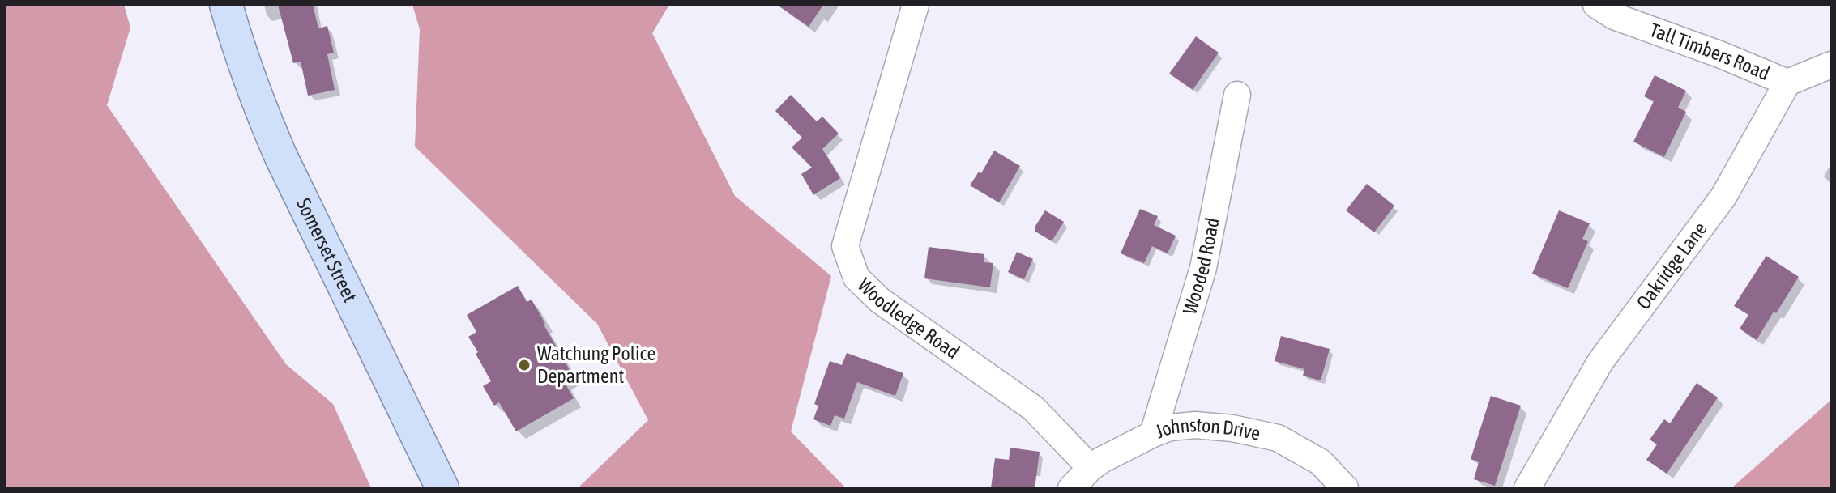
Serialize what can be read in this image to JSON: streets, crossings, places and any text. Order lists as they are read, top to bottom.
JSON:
{
  "streets": {
    "main road": ["Somerset Street"],
    "street": [
      "Tall Timbers Road",
      "Wooded Road",
      "Oakridge Lane",
      "Woodledge Road",
      "Johnston Drive"
    ]
  },
  "crossings": [
    ["Tall Timbers Road", "Oakridge Lane"],
    ["Wooded Road", "Johnston Drive"],
    ["Woodledge Road", "Johnston Drive"]
  ],
  "places": ["Watchung Police Department"]
}
